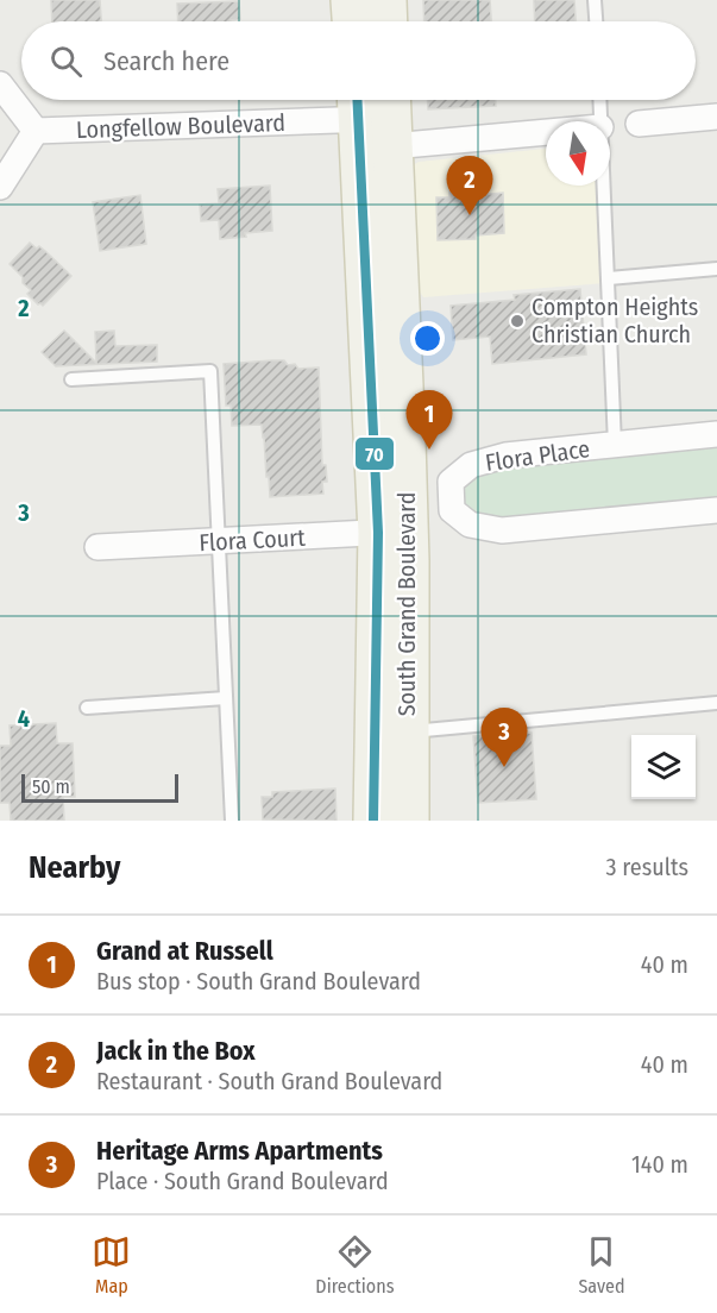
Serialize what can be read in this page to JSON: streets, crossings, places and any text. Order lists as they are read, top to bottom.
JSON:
{
  "streets": {
    "main road": ["South Grand Boulevard"],
    "street": ["Longfellow Boulevard", "Flora Place", "Flora Court"]
  },
  "crossings": [
    ["Longfellow Boulevard", "South Grand Boulevard"],
    ["Flora Court", "South Grand Boulevard"]
  ],
  "places": ["Compton Heights Christian Church"],
  "lines": ["transit line 70"],
  "scale_bar": "50 m",
  "north": "bottom",
  "page": {
    "search": "Search here",
    "pins": ["2", "1", "3"],
    "scale": "50 m",
    "heading": ["Nearby", "3 results"],
    "list": [
      {
        "mark": "1",
        "name": "Grand at Russell",
        "note": "Bus stop · South Grand Boulevard",
        "value": "40 m"
      },
      {
        "mark": "2",
        "name": "Jack in the Box",
        "note": "Restaurant · South Grand Boulevard",
        "value": "40 m"
      },
      {
        "mark": "3",
        "name": "Heritage Arms Apartments",
        "note": "Place · South Grand Boulevard",
        "value": "140 m"
      }
    ],
    "nav": ["Map", "Directions", "Saved"]
  },
  "grid": {
    "rows": ["2", "3", "4"]
  }
}
